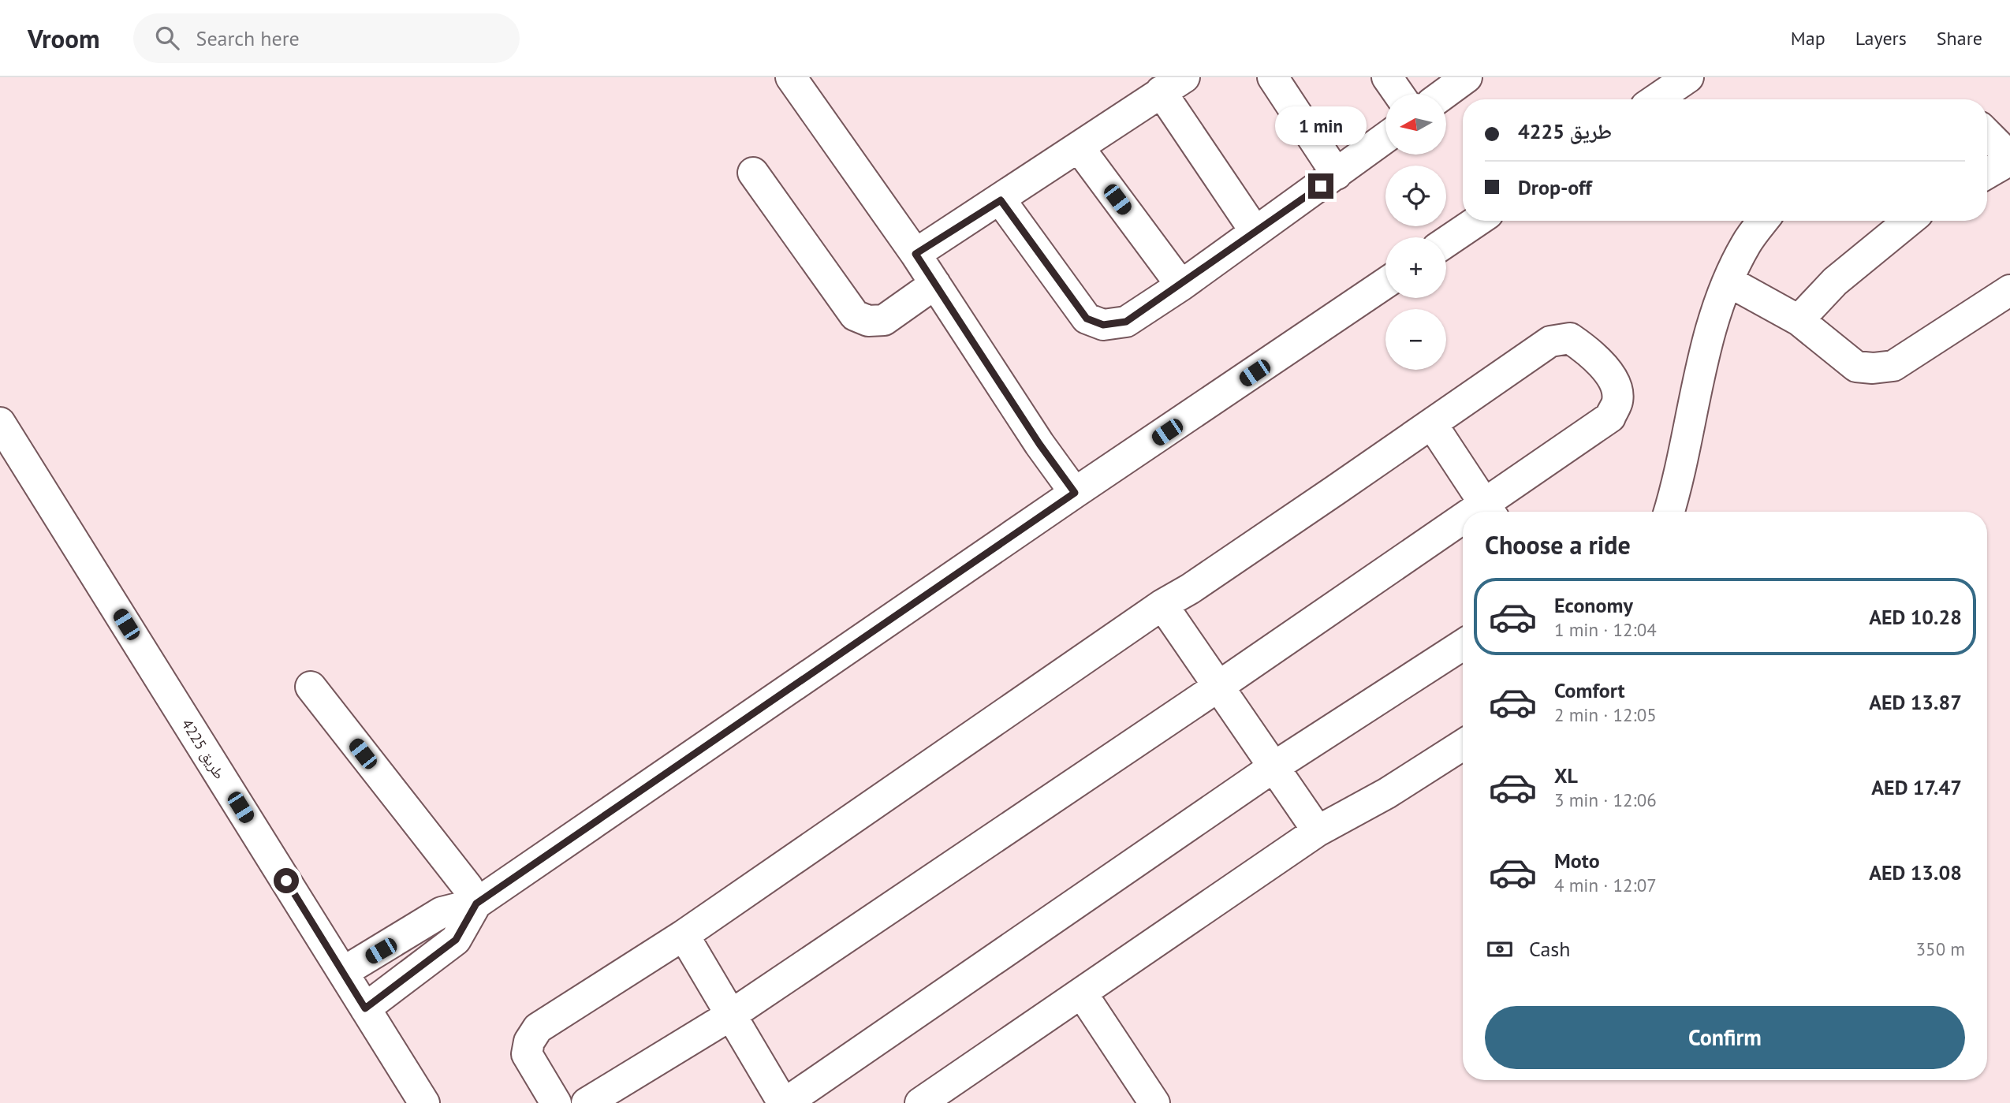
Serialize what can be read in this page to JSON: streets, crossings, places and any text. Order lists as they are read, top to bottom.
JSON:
{
  "streets": {
    "street": ["طريق 4225"]
  },
  "north": "left",
  "page": {
    "header": "Vroom",
    "search": "Search here",
    "nav": ["Map", "Layers", "Share"],
    "map_buttons": ["+", "−"],
    "banner": ["طريق 4225", "Drop-off"],
    "bubble": "1 min",
    "heading": "Choose a ride",
    "list": [
      {
        "name": "Economy",
        "note": "1 min · 12:04",
        "value": "AED 10.28"
      },
      {
        "name": "Comfort",
        "note": "2 min · 12:05",
        "value": "AED 13.87"
      },
      {
        "name": "XL",
        "note": "3 min · 12:06",
        "value": "AED 17.47"
      },
      {
        "name": "Moto",
        "note": "4 min · 12:07",
        "value": "AED 13.08"
      }
    ],
    "pay": ["Cash", "350 m"],
    "buttons": "Confirm"
  }
}
